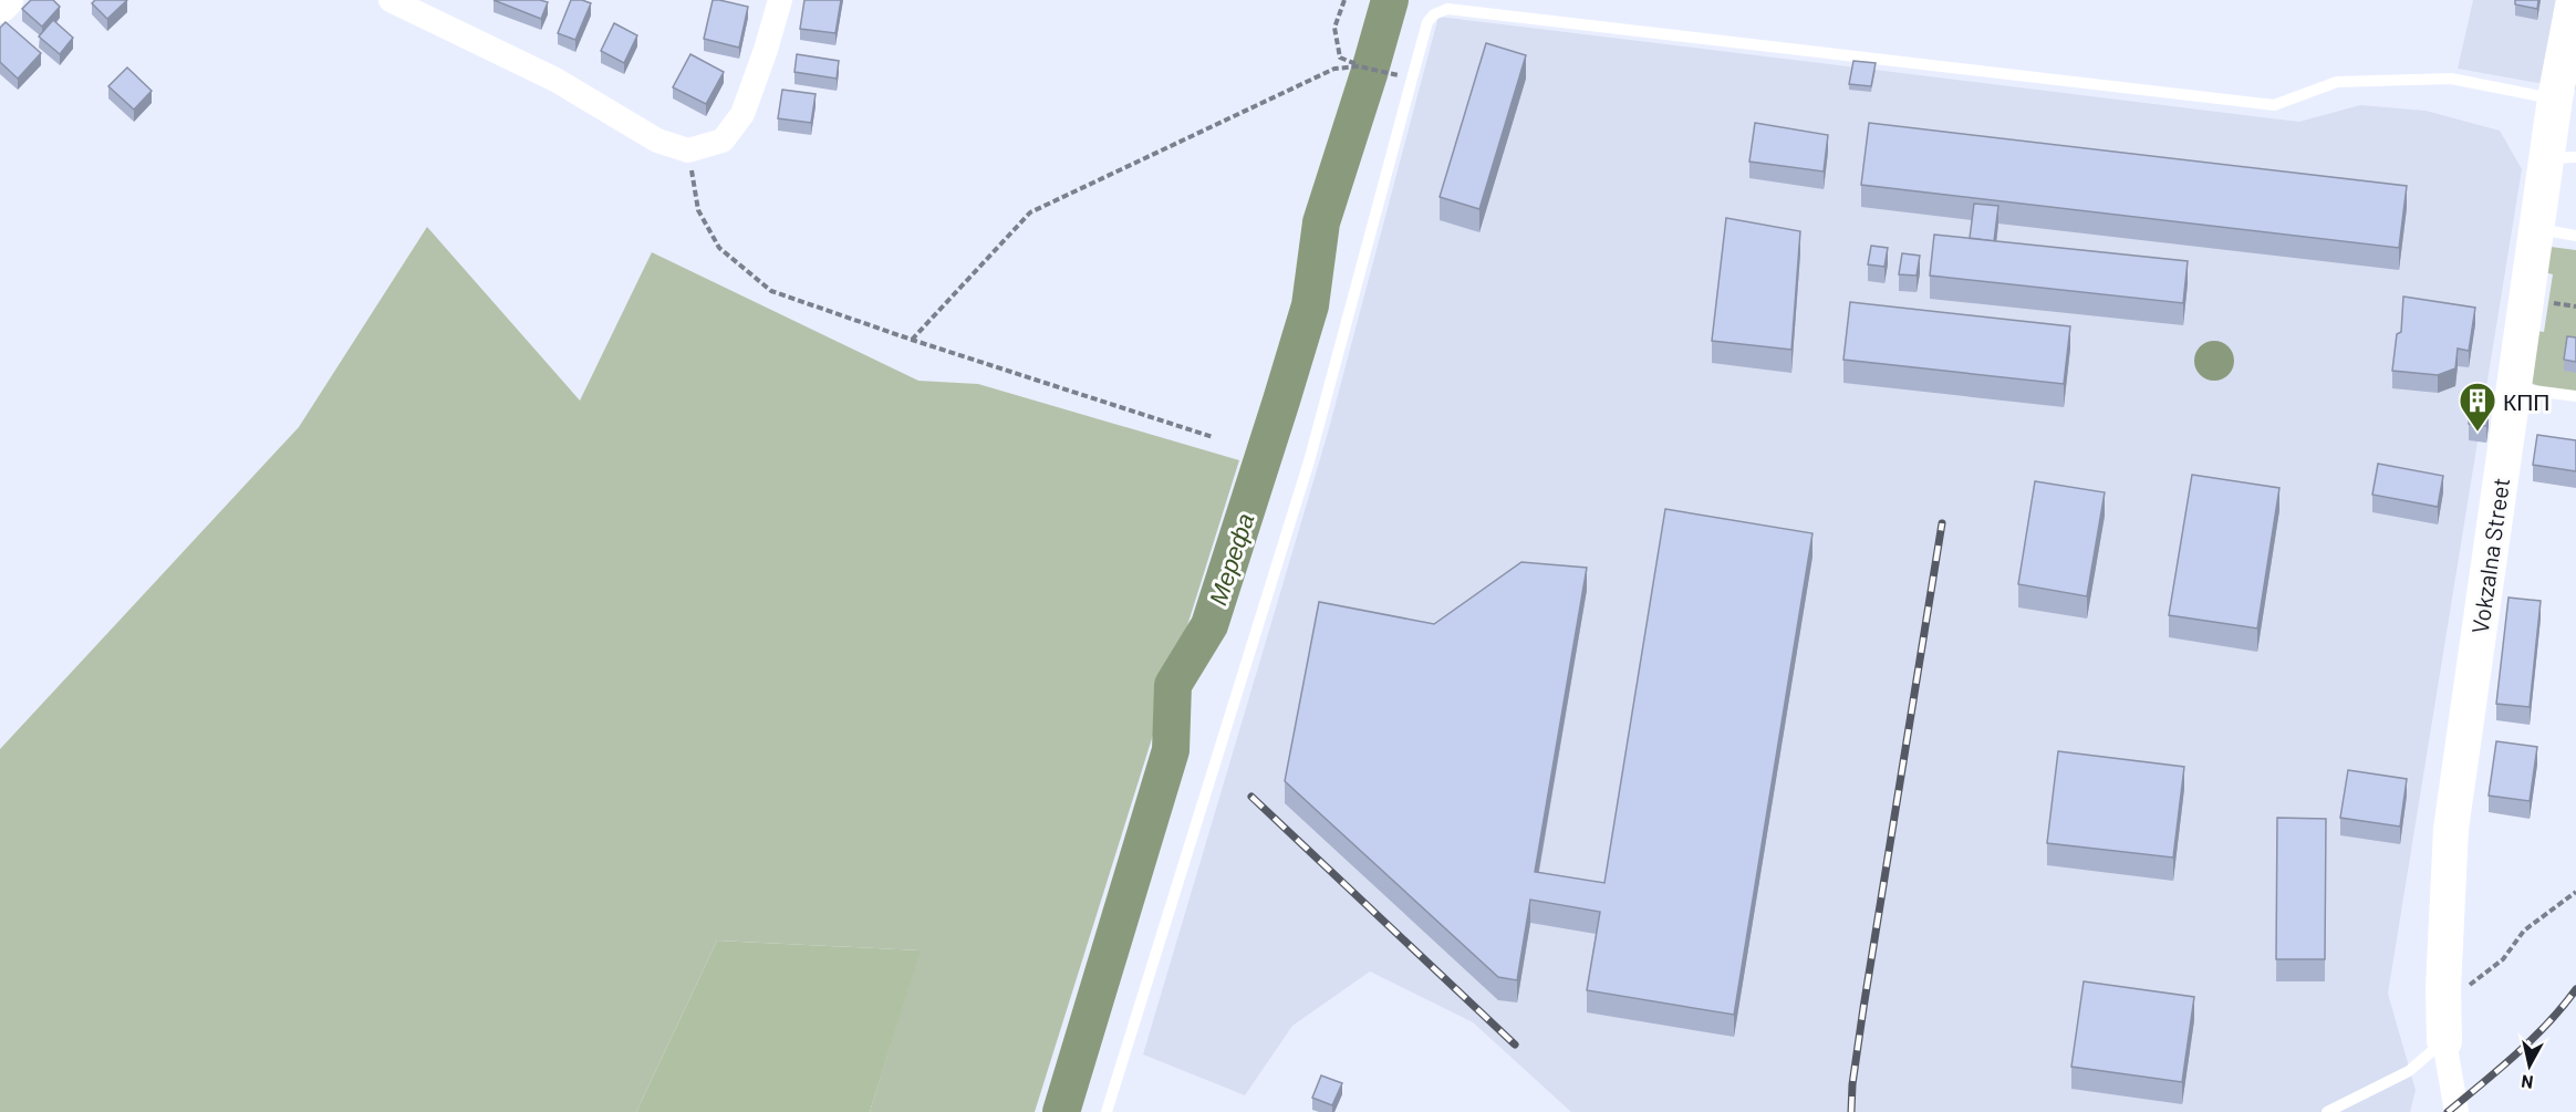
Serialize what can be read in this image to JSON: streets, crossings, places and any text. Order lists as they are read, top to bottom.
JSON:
{
  "streets": {
    "street": ["Vokzalna Street"]
  },
  "water": ["Мерефа"],
  "places": {
    "building": ["КПП"]
  },
  "north": "bottom"
}
